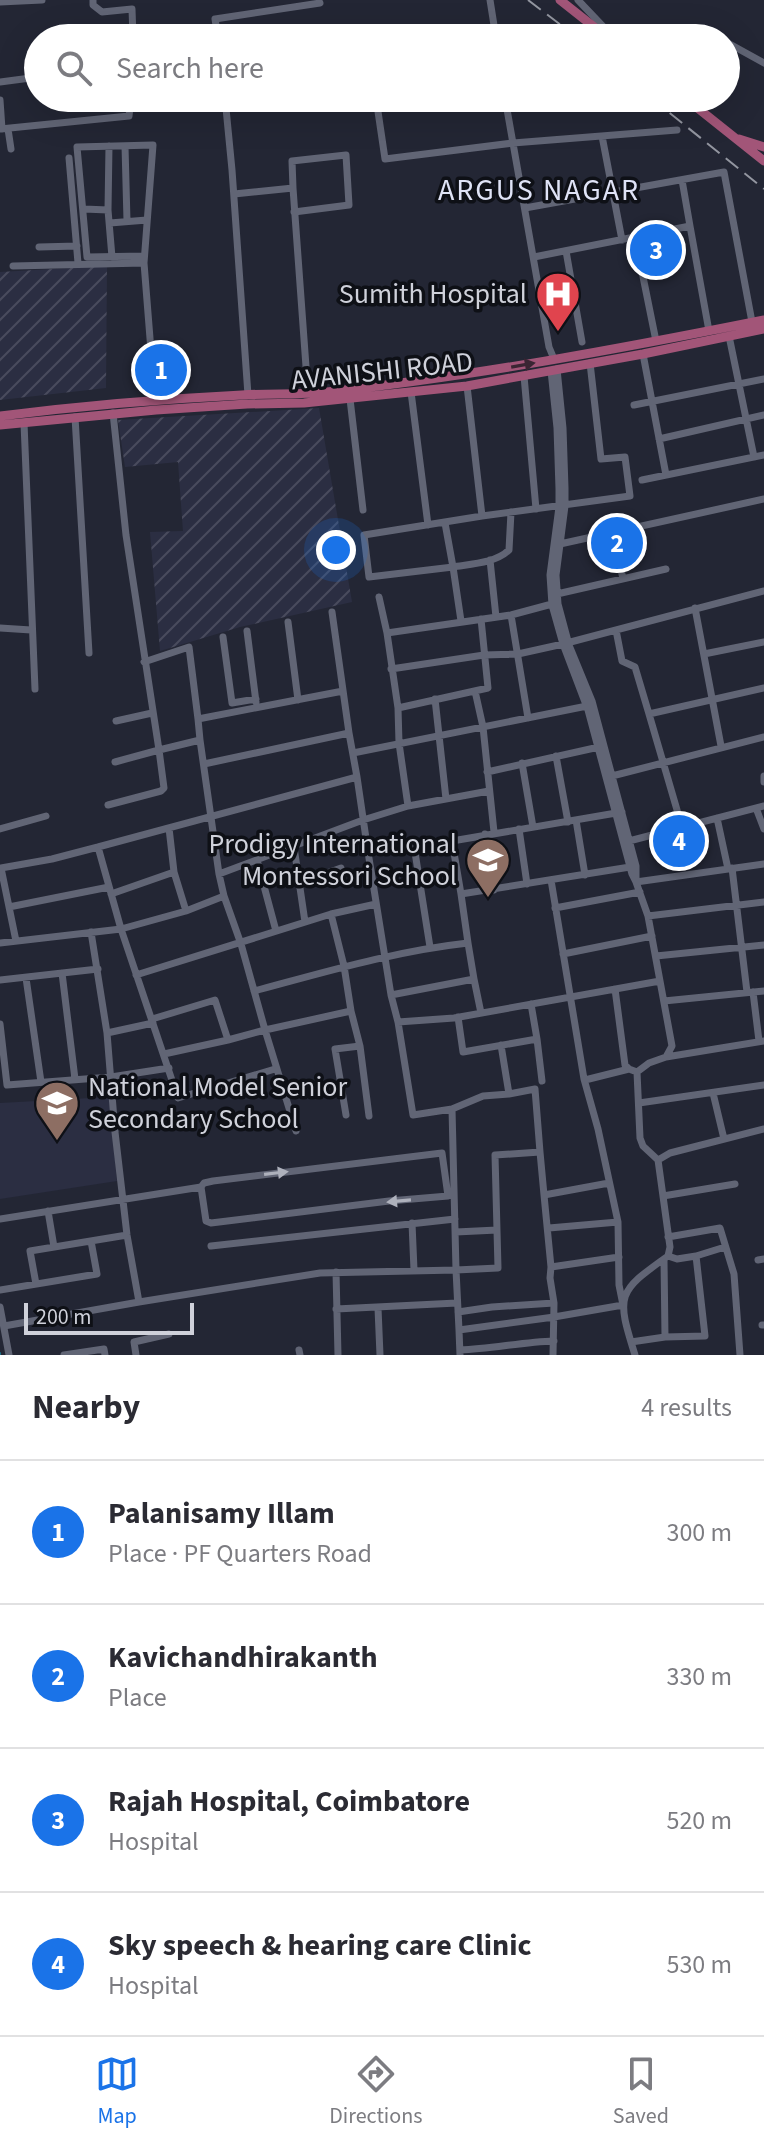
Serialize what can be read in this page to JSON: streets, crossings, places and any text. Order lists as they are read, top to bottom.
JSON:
{
  "streets": {
    "main road": ["AVANISHI ROAD"]
  },
  "districts": ["ARGUS NAGAR"],
  "places": {
    "hospital": ["Sumith Hospital"],
    "school or university": ["Prodigy International Montessori School", "National Model Senior Secondary School"]
  },
  "scale_bar": "200 m",
  "page": {
    "search": "Search here",
    "pins": [
      "3",
      "1",
      "2",
      "4"
    ],
    "scale": "200 m",
    "heading": ["Nearby", "4 results"],
    "list": [
      {
        "mark": "1",
        "name": "Palanisamy Illam",
        "note": "Place · PF Quarters Road",
        "value": "300 m"
      },
      {
        "mark": "2",
        "name": "Kavichandhirakanth",
        "note": "Place",
        "value": "330 m"
      },
      {
        "mark": "3",
        "name": "Rajah Hospital, Coimbatore",
        "note": "Hospital",
        "value": "520 m"
      },
      {
        "mark": "4",
        "name": "Sky speech & hearing care Clinic",
        "note": "Hospital",
        "value": "530 m"
      }
    ],
    "nav": ["Map", "Directions", "Saved"]
  }
}
